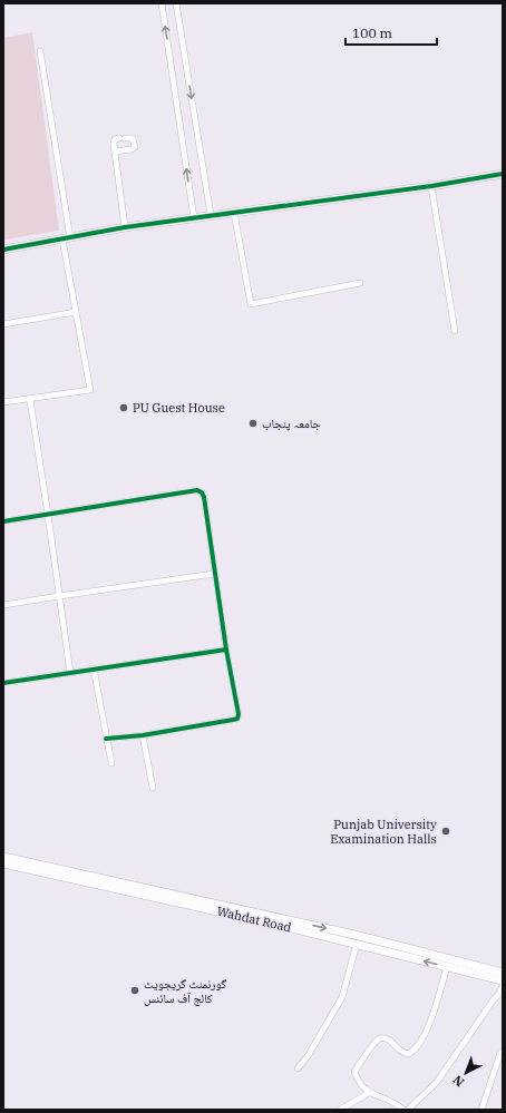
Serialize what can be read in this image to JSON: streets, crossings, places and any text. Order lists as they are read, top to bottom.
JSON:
{
  "streets": {
    "main road": ["Wahdat Road"]
  },
  "places": [
    "PU Guest House",
    "جامعہ پنجاب",
    "Punjab University Examination Halls",
    "گورنمنٹ گریجویٹ کالج آف سائنس"
  ],
  "scale_bar": "100 m",
  "north": "bottom left"
}
